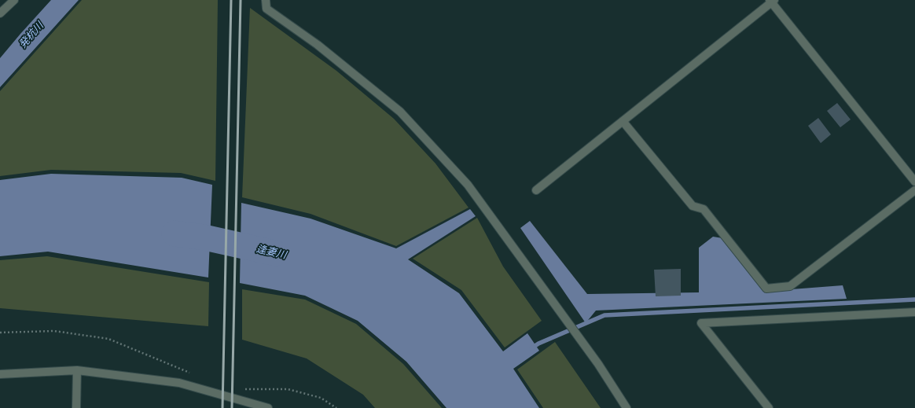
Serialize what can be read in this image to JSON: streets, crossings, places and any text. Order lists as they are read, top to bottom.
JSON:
{
  "water": ["発杭川", "逢妻川"]
}
